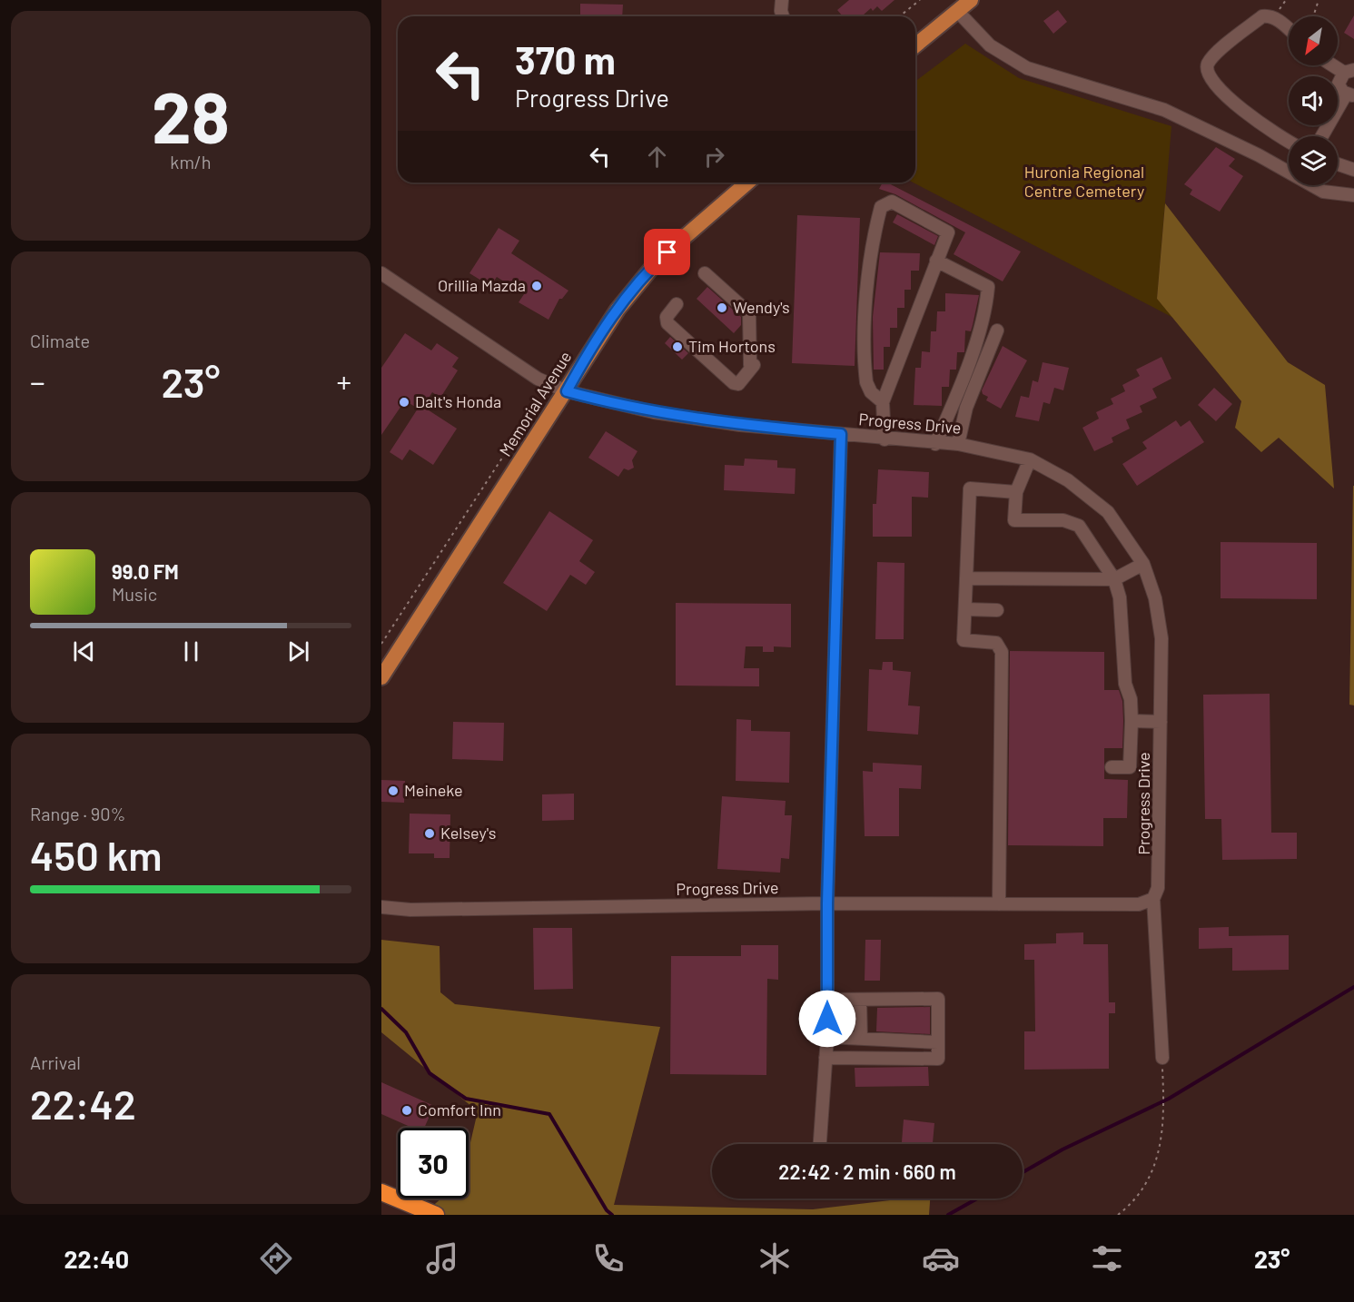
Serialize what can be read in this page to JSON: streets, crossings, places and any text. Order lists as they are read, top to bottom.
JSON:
{
  "streets": {
    "main road": ["Memorial Avenue"],
    "street": ["Progress Drive"]
  },
  "crossings": [
    ["Memorial Avenue", "Progress Drive"]
  ],
  "parks": ["Huronia Regional Centre Cemetery"],
  "places": [
    "Orillia Mazda",
    "Wendy's",
    "Tim Hortons",
    "Dalt's Honda",
    "Meineke",
    "Kelsey's",
    "Comfort Inn"
  ],
  "north": "bottom left",
  "page": {
    "tile": [
      ["28", "km/h"],
      "Climate",
      ["Range · 90%", "450 km"],
      ["Arrival", "22:42"]
    ],
    "turn": ["370 m", "Progress Drive"],
    "heat": ["−", "23°", "+"],
    "song": ["99.0 FM", "Music"],
    "limit": "30",
    "trip": "22:42 · 2 min · 660 m",
    "tabs": ["22:40", "23°"]
  }
}
